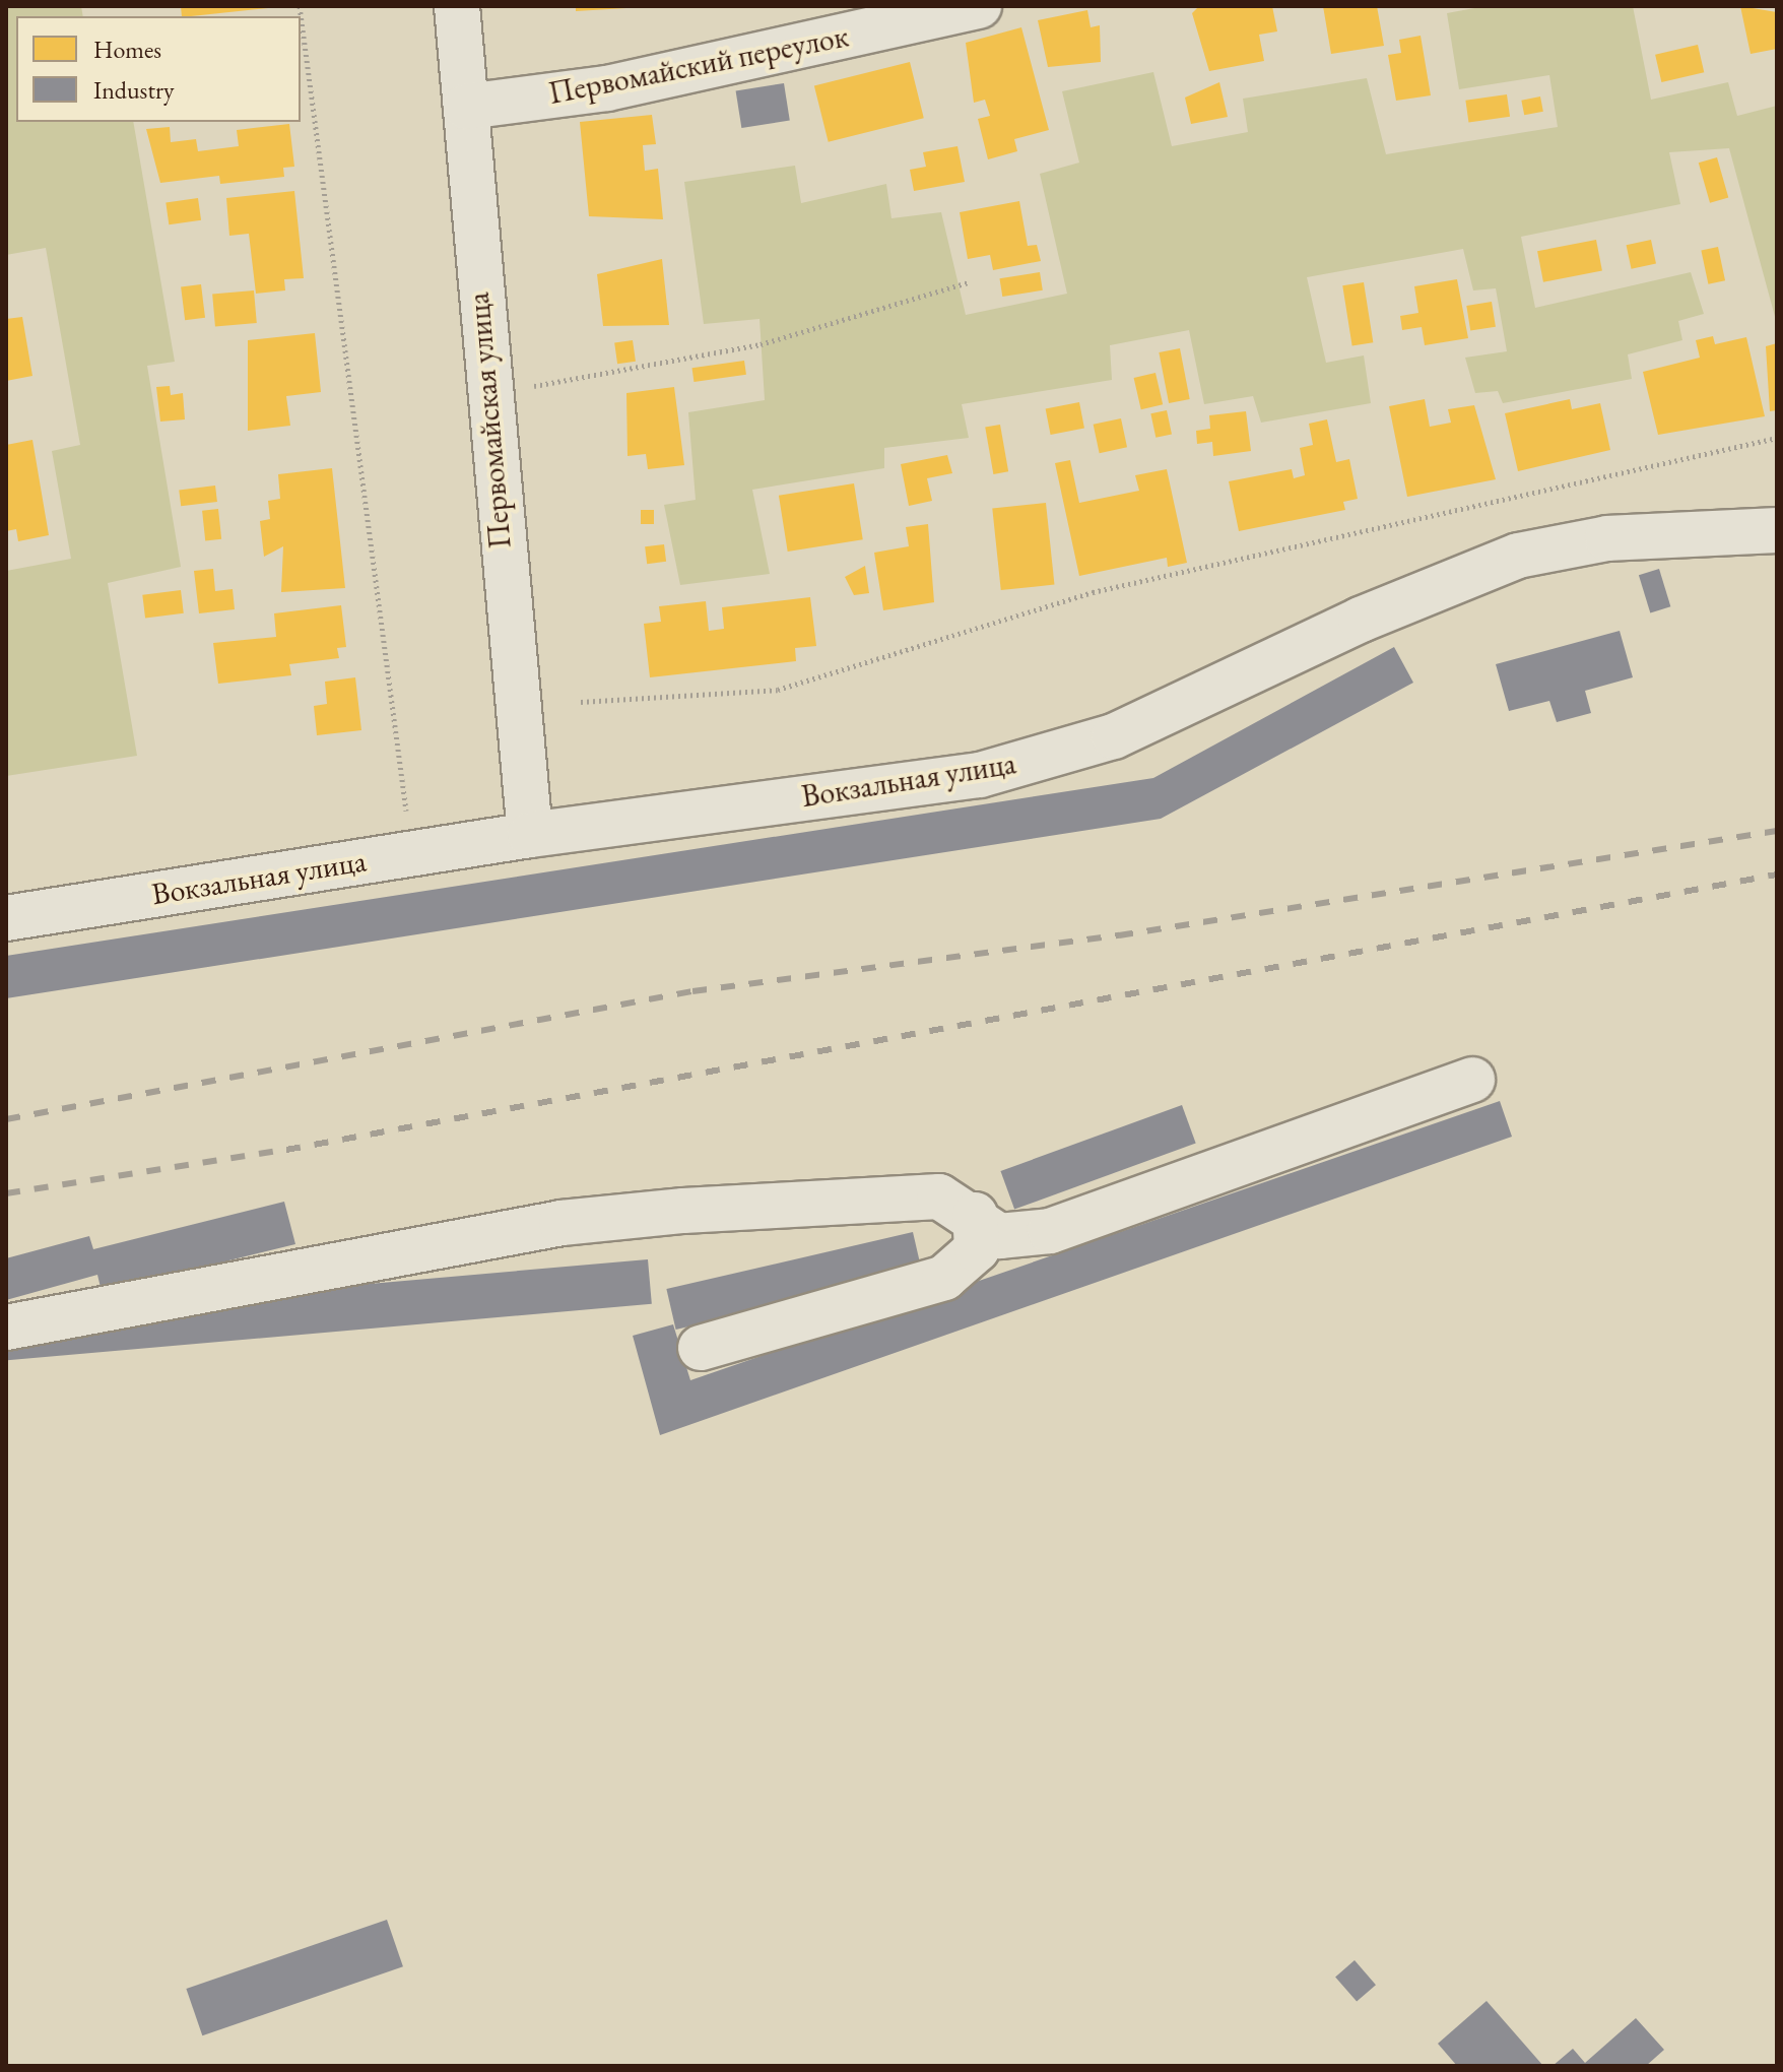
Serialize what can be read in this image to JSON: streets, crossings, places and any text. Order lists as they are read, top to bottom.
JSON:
{
  "streets": {
    "street": ["Первомайский переулок", "Первомайская улица", "Вокзальная улица"]
  },
  "crossings": [
    ["Первомайский переулок", "Первомайская улица"],
    ["Первомайская улица", "Вокзальная улица"]
  ],
  "legend": ["Homes", "Industry"]
}
